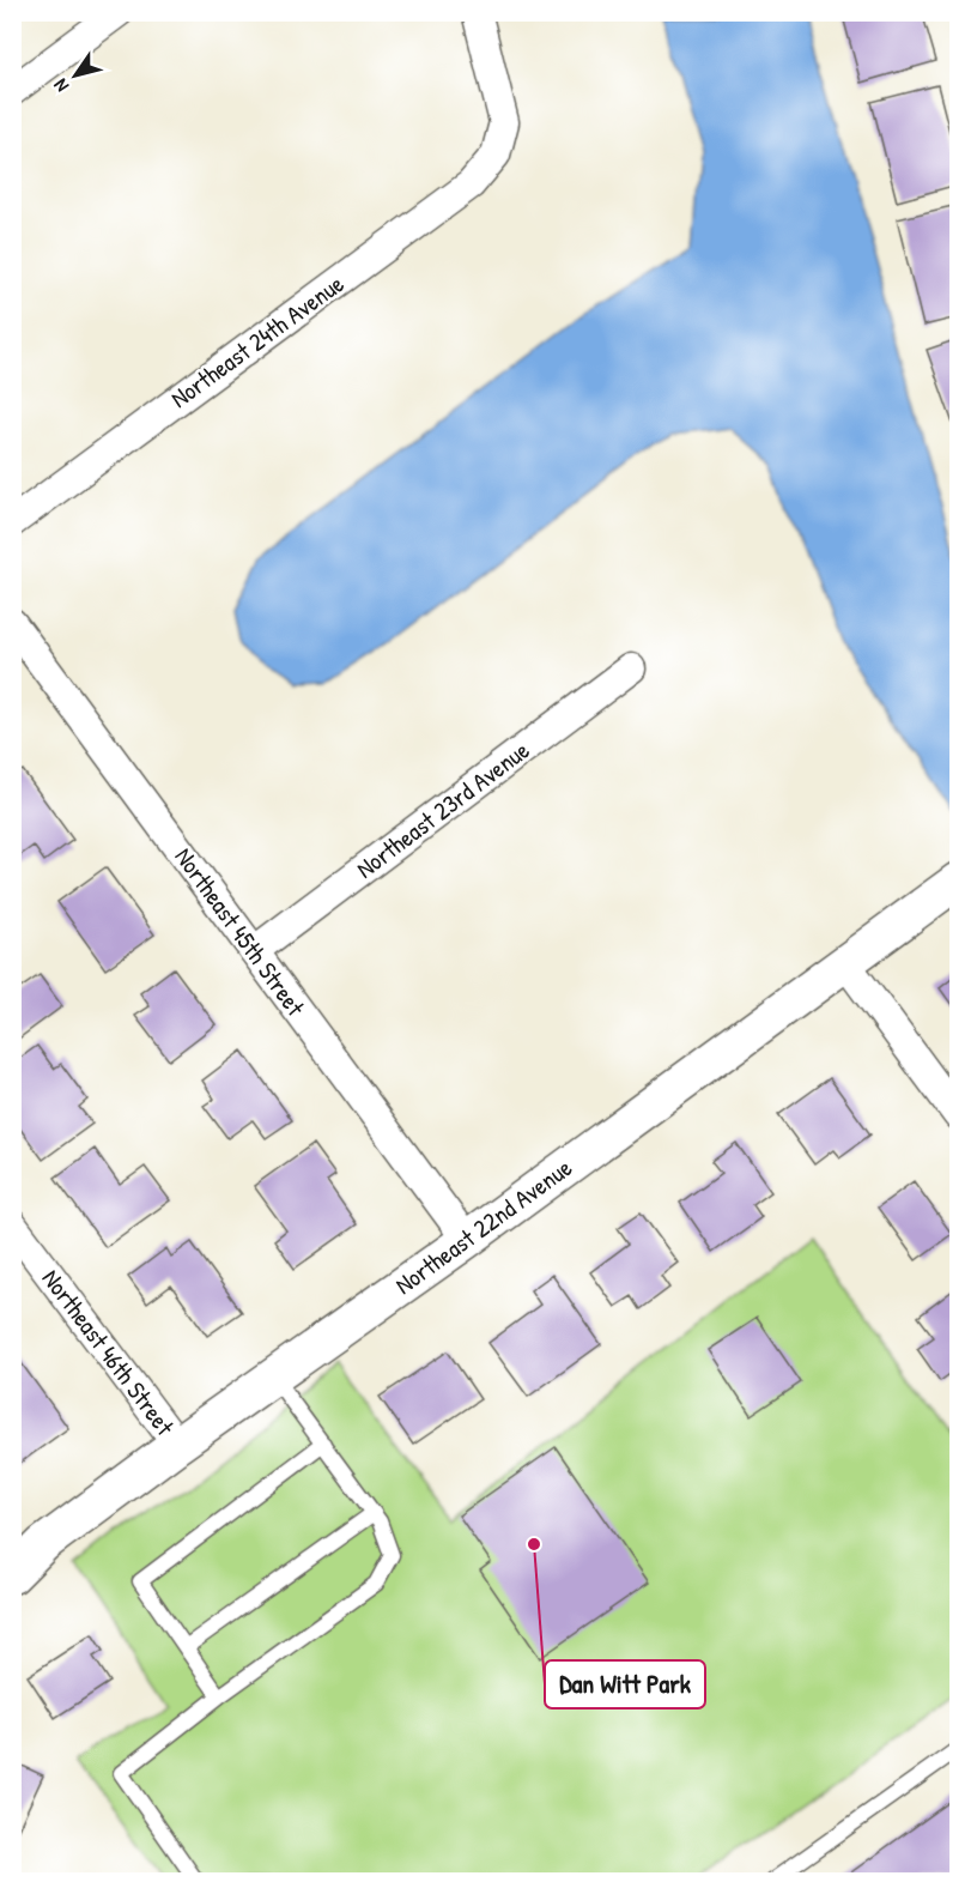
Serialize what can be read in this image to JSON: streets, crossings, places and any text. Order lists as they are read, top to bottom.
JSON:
{
  "streets": {
    "street": [
      "Northeast 24th Avenue",
      "Northeast 23rd Avenue",
      "Northeast 45th Street",
      "Northeast 22nd Avenue",
      "Northeast 46th Street"
    ]
  },
  "crossings": [
    ["Northeast 23rd Avenue", "Northeast 45th Street"],
    ["Northeast 45th Street", "Northeast 22nd Avenue"],
    ["Northeast 22nd Avenue", "Northeast 46th Street"]
  ],
  "places": ["Dan Witt Park"],
  "north": "bottom left"
}
